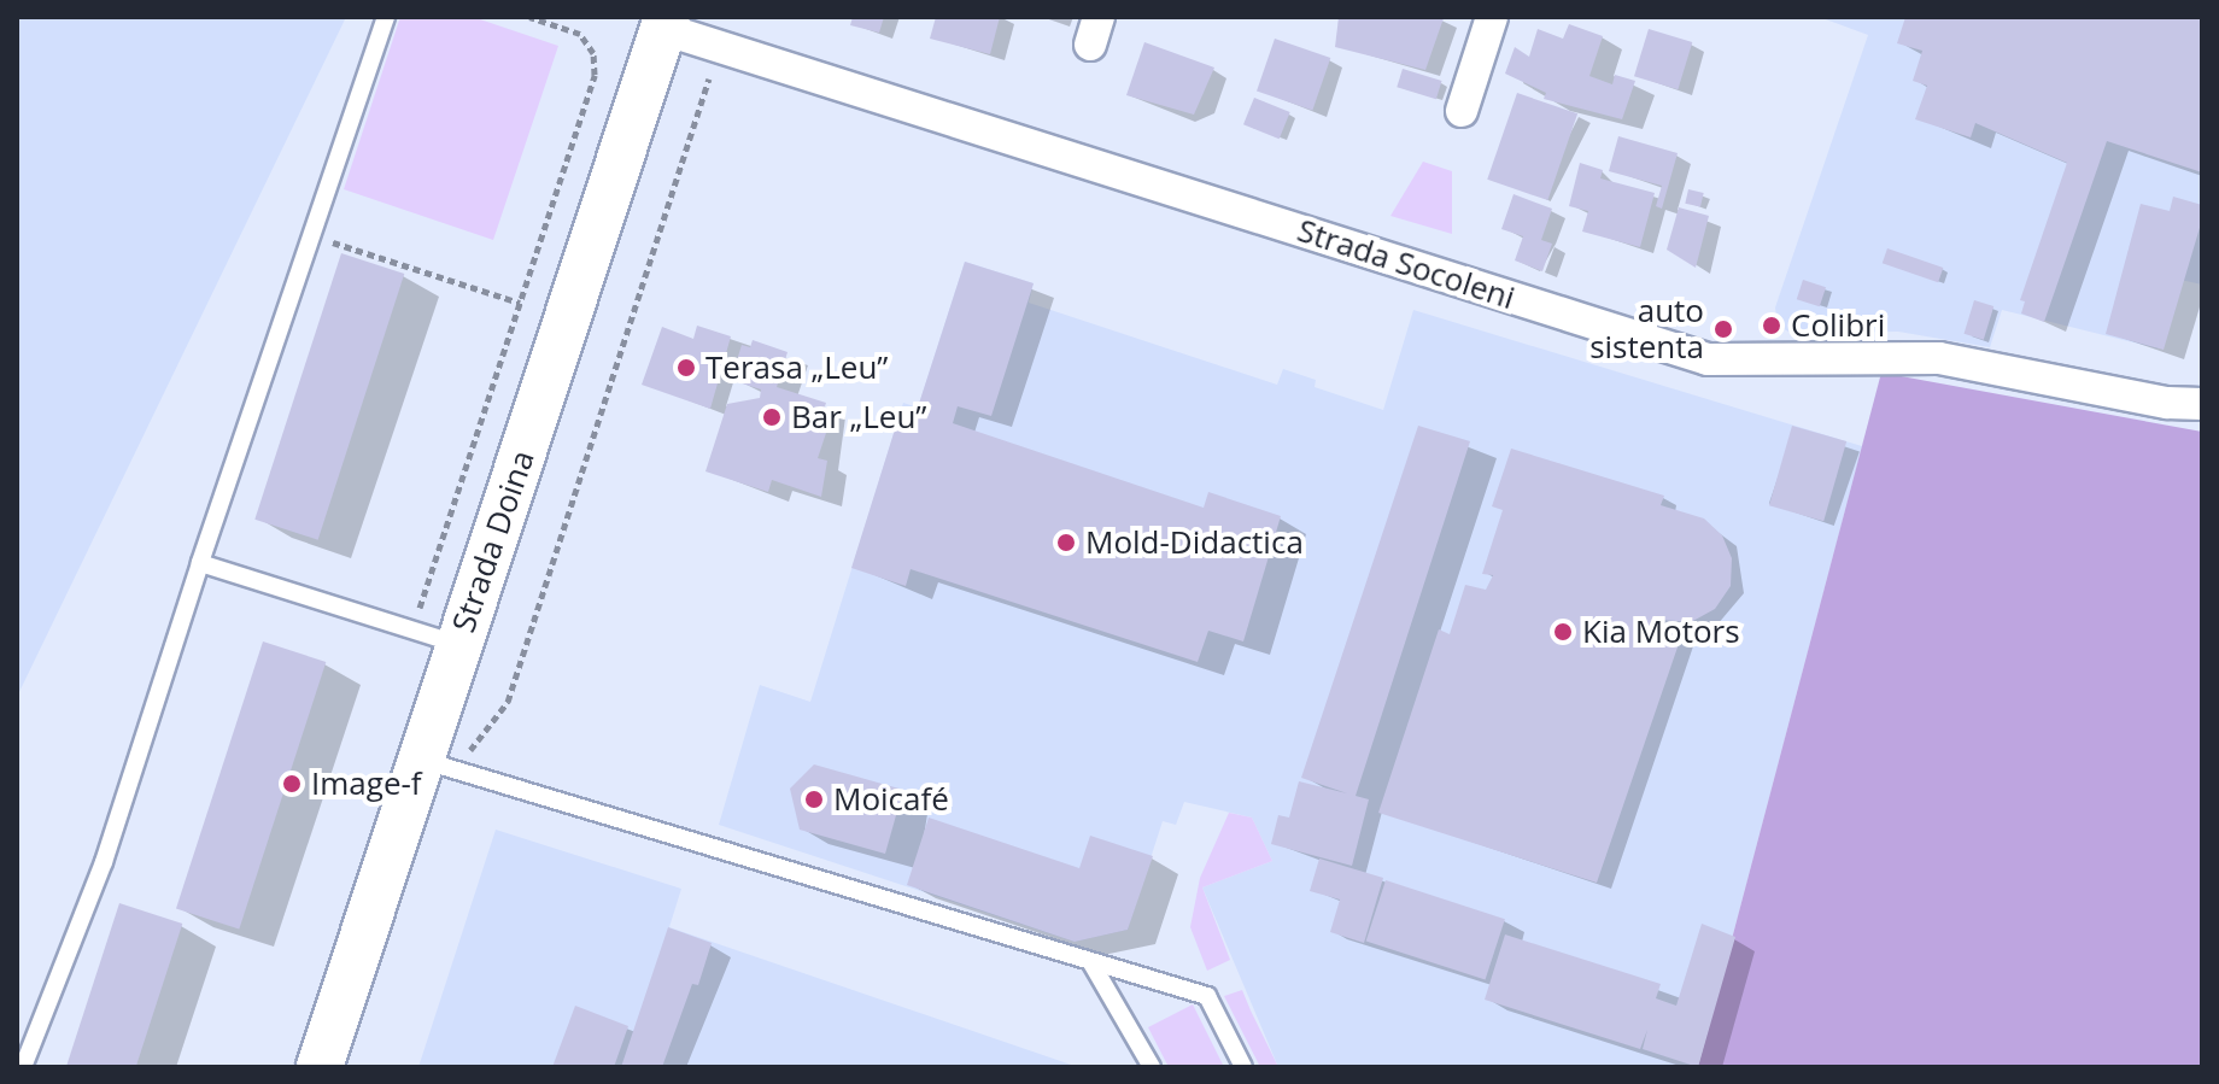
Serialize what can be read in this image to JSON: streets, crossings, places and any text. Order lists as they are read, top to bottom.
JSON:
{
  "streets": {
    "main road": ["Strada Doina"],
    "street": ["Strada Socoleni"]
  },
  "crossings": [
    ["Strada Socoleni", "Strada Doina"]
  ],
  "places": [
    "Colibri",
    "auto sistenta",
    "Terasa „Leu”",
    "Bar „Leu”",
    "Mold-Didactica",
    "Kia Motors",
    "Image-f",
    "Moicafé"
  ]
}
